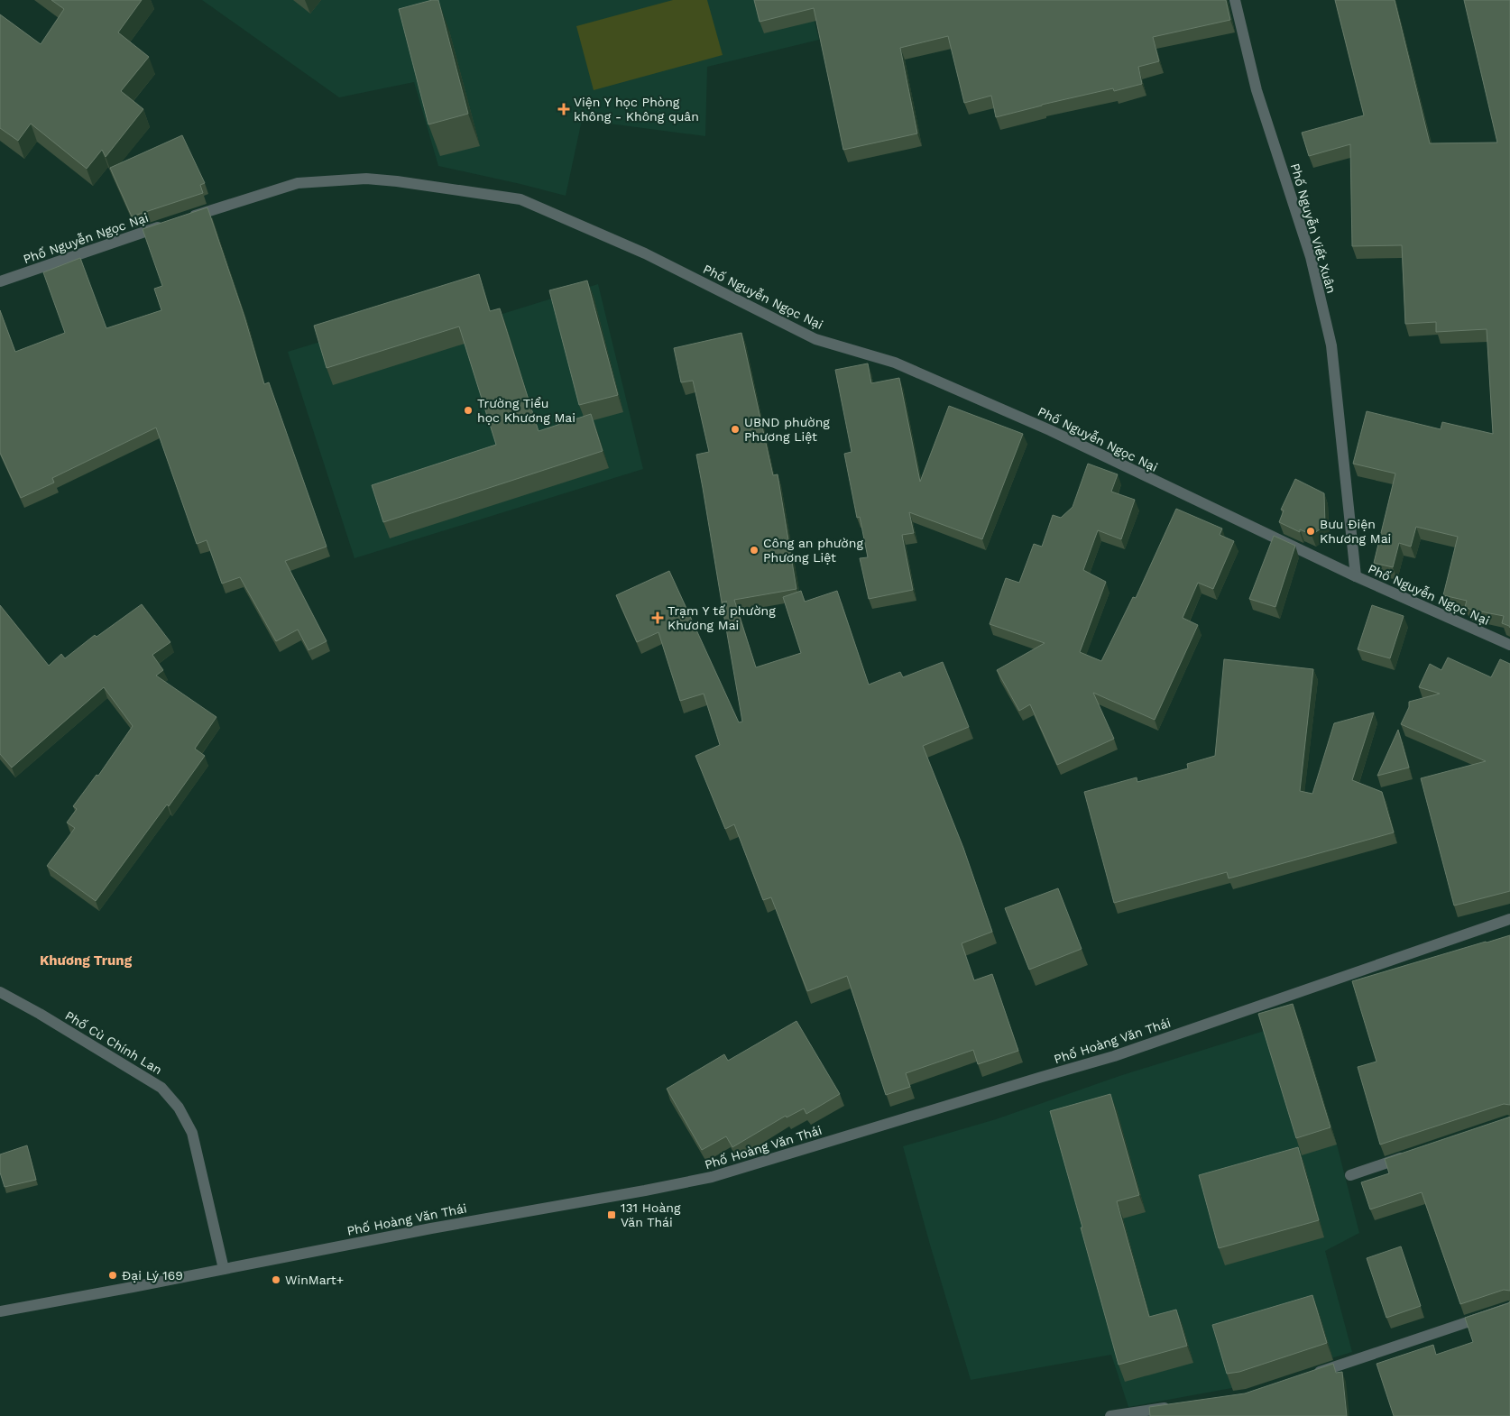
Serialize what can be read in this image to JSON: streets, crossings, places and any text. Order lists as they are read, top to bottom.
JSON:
{
  "streets": {
    "street": [
      "Phố Nguyễn Viết Xuân",
      "Phố Nguyễn Ngọc Nại",
      "Phố Hoàng Văn Thái",
      "Phố Cù Chính Lan"
    ]
  },
  "crossings": [
    ["Phố Nguyễn Viết Xuân", "Phố Nguyễn Ngọc Nại"],
    ["Phố Hoàng Văn Thái", "Phố Cù Chính Lan"]
  ],
  "districts": ["Khương Trung"],
  "places": {
    "health": ["Viện Y học Phòng không - Không quân", "Trạm Y tế phường Khương Mai"],
    "other": [
      "Trường Tiểu học Khương Mai",
      "UBND phường Phương Liệt",
      "Bưu Điện Khương Mai",
      "Công an phường Phương Liệt",
      "Đại Lý 169",
      "WinMart+"
    ],
    "transit": ["131 Hoàng Văn Thái"]
  }
}
